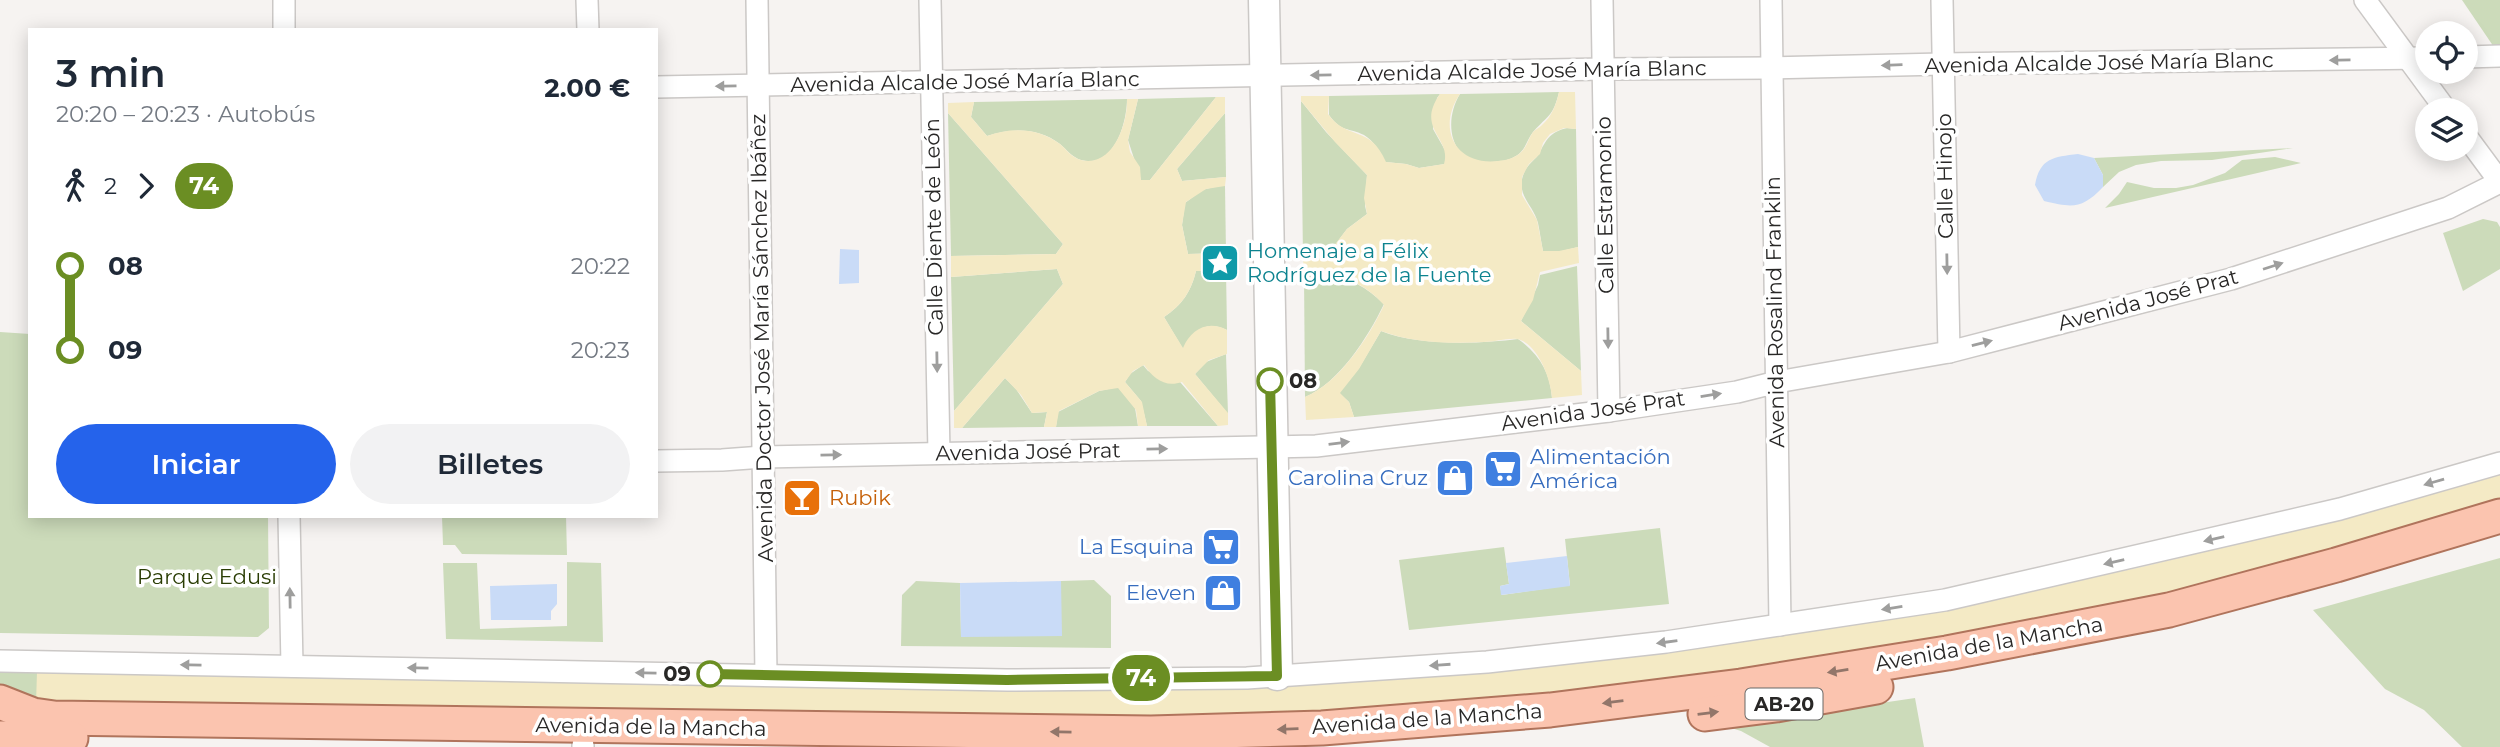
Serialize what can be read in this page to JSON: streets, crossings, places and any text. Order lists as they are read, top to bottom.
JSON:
{
  "streets": {
    "main road": ["Avenida de la Mancha", "AB-20"],
    "street": [
      "Avenida Alcalde José María Blanc",
      "Calle Hinojo",
      "Calle Estramonio",
      "Calle Diente de León",
      "Avenida José Prat",
      "Avenida Rosalind Franklin",
      "Avenida Doctor José María Sánchez Ibáñez"
    ]
  },
  "crossings": [
    ["Avenida Alcalde José María Blanc", "Calle Hinojo"],
    ["Avenida Alcalde José María Blanc", "Calle Estramonio"],
    ["Avenida Alcalde José María Blanc", "Calle Diente de León"],
    ["Avenida Alcalde José María Blanc", "Avenida Rosalind Franklin"],
    ["Avenida Alcalde José María Blanc", "Avenida Doctor José María Sánchez Ibáñez"],
    ["Calle Hinojo", "Avenida José Prat"],
    ["Calle Estramonio", "Avenida José Prat"],
    ["Calle Diente de León", "Avenida José Prat"],
    ["Avenida José Prat", "Avenida Rosalind Franklin"],
    ["Avenida José Prat", "Avenida Doctor José María Sánchez Ibáñez"]
  ],
  "one_way": [
    "Avenida Alcalde José María Blanc",
    "Calle Hinojo",
    "Calle Estramonio",
    "Calle Diente de León",
    "Avenida José Prat"
  ],
  "parks": ["Parque Edusi"],
  "places": {
    "place": ["Homenaje a Félix Rodríguez de la Fuente"],
    "other": ["08", "09"],
    "supermarket": ["Alimentación América", "La Esquina"],
    "shop": ["Carolina Cruz", "Eleven"],
    "bar": ["Rubik"]
  },
  "lines": ["bus line 74"],
  "page": {
    "on_map": "74",
    "heading": ["3 min", "20:20 – 20:23 · Autobús", "2.00 €"],
    "legs": ["2", "74"],
    "list": [
      {
        "name": "08",
        "value": "20:22"
      },
      {
        "name": "09",
        "value": "20:23"
      }
    ],
    "buttons": ["Iniciar", "Billetes"]
  }
}
